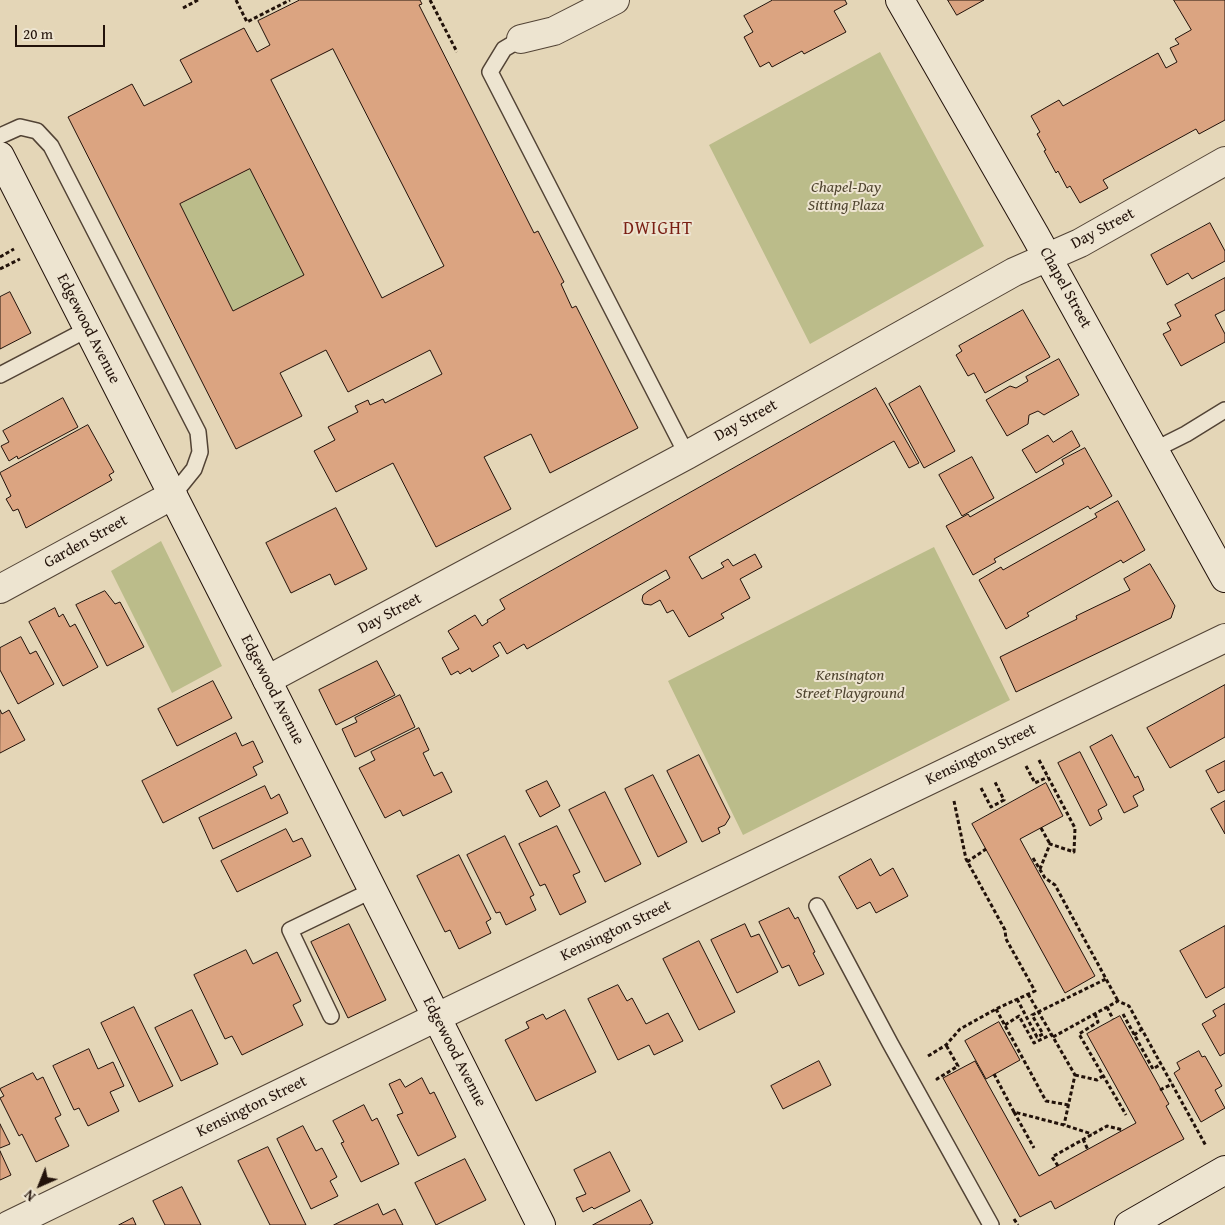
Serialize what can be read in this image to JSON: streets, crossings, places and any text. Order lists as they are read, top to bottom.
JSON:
{
  "streets": {
    "street": [
      "Day Street",
      "Chapel Street",
      "Edgewood Avenue",
      "Garden Street",
      "Kensington Street"
    ]
  },
  "crossings": [
    ["Day Street", "Chapel Street"],
    ["Day Street", "Edgewood Avenue"],
    ["Edgewood Avenue", "Garden Street"],
    ["Edgewood Avenue", "Kensington Street"]
  ],
  "districts": ["DWIGHT"],
  "parks": ["Chapel-Day Sitting Plaza", "Kensington Street Playground"],
  "scale_bar": "20 m",
  "north": "bottom left"
}
